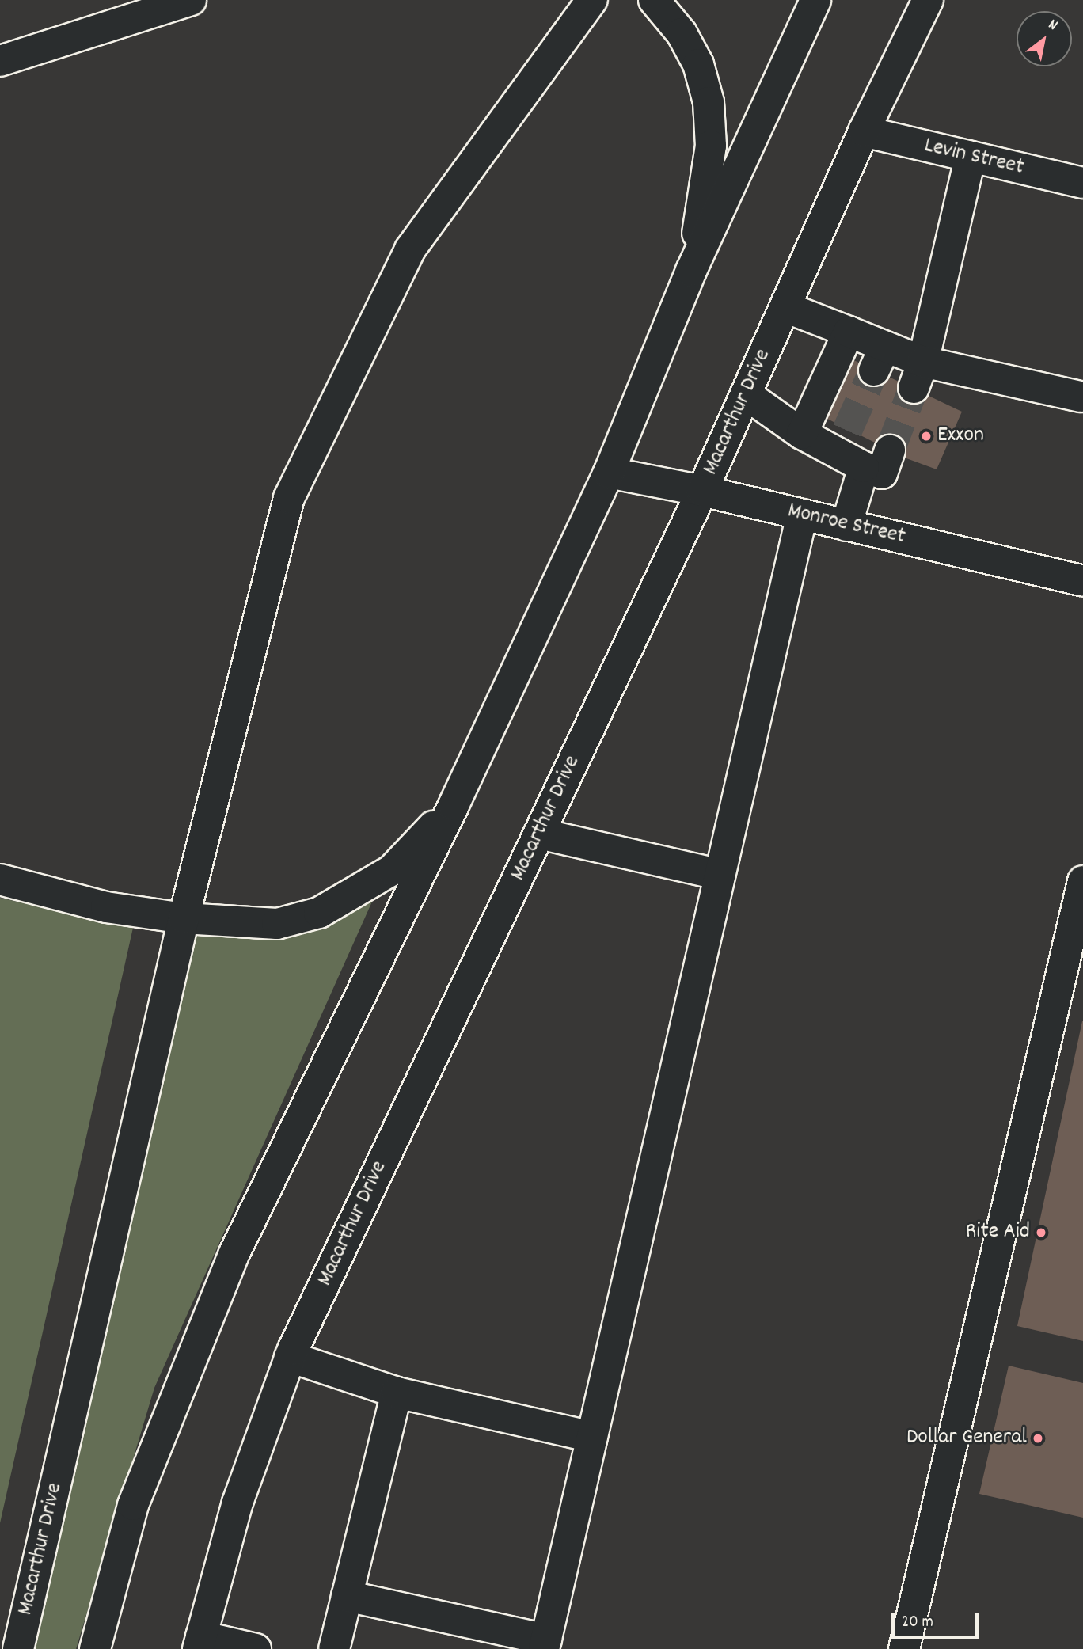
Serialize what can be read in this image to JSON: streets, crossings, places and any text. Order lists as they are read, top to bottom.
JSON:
{
  "streets": {
    "main road": ["Levin Street", "Macarthur Drive", "Monroe Street"]
  },
  "crossings": [
    ["Levin Street", "Macarthur Drive"],
    ["Macarthur Drive", "Monroe Street"]
  ],
  "places": ["Exxon", "Rite Aid", "Dollar General"],
  "scale_bar": "20 m",
  "north": "top right"
}
